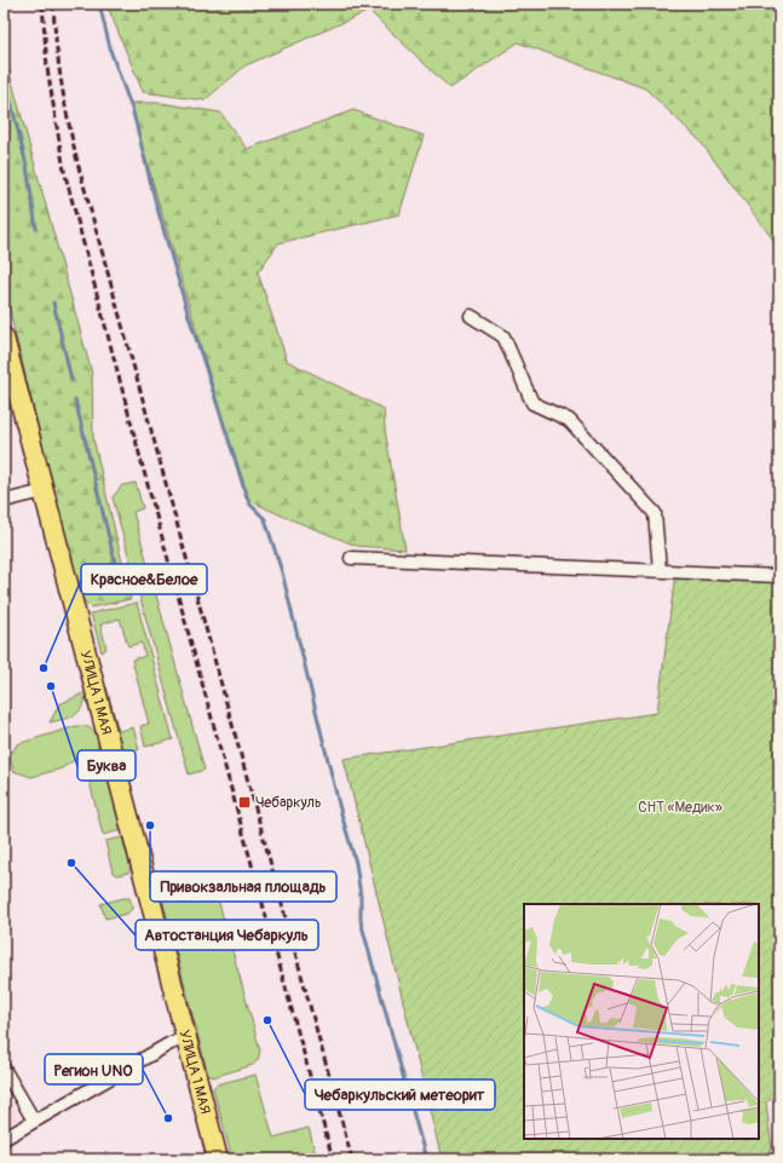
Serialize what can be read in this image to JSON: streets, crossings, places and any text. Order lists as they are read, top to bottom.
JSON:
{
  "streets": {
    "main road": ["УЛИЦА 1 МАЯ"]
  },
  "parks": ["СНТ «Медик»"],
  "places": {
    "other": [
      "Красное&Белое",
      "Буква",
      "Привокзальная площадь",
      "Автостанция Чебаркуль",
      "Чебаркульский метеорит",
      "Регион UNO"
    ],
    "transit": ["Чебаркуль"]
  }
}
